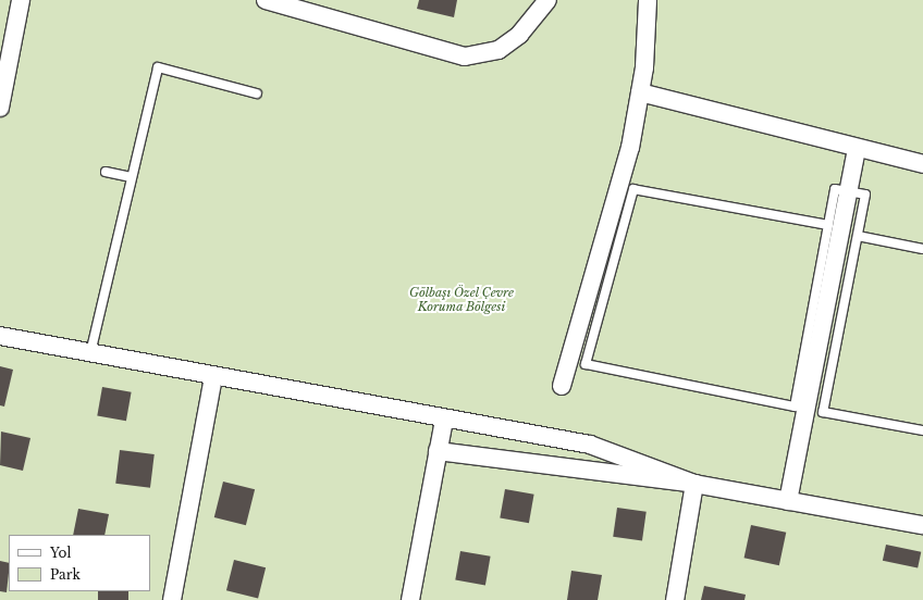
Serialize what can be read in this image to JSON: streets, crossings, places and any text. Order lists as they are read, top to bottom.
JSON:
{
  "parks": ["Gölbaşı Özel Çevre Koruma Bölgesi"],
  "legend": ["Yol", "Park"]
}
